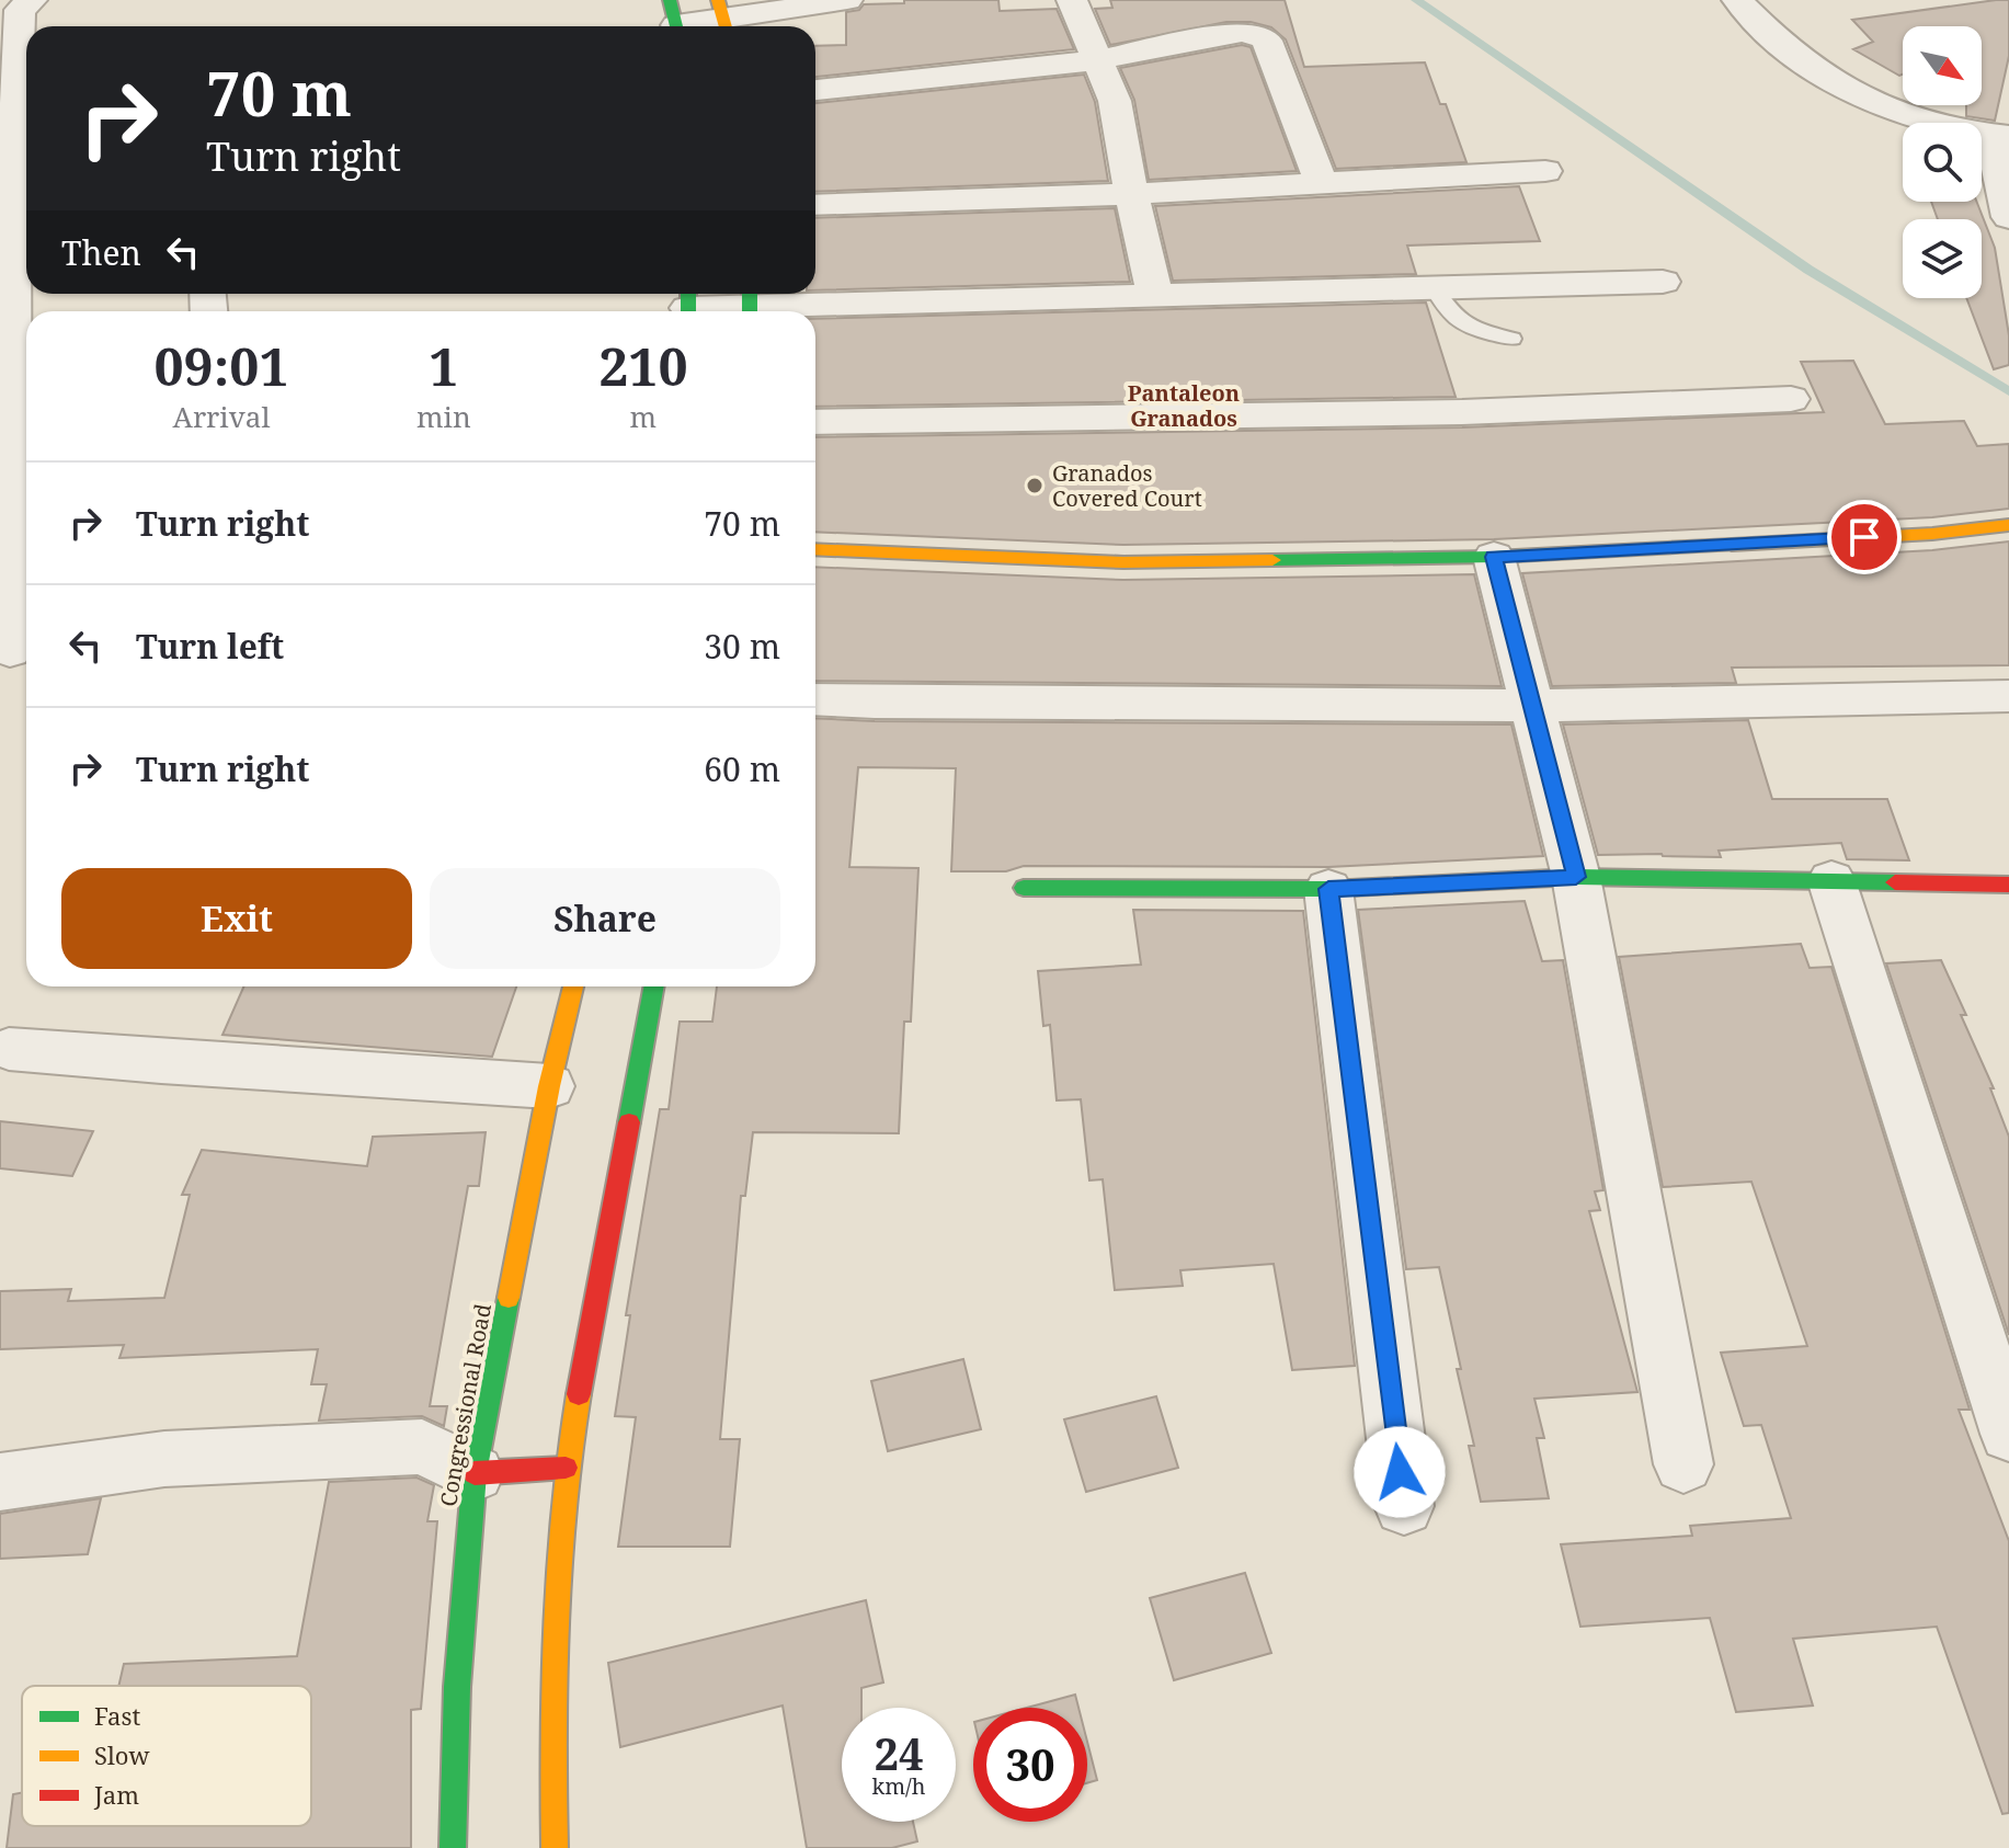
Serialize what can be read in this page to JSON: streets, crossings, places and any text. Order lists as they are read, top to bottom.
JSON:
{
  "streets": {
    "street": ["Congressional Road"]
  },
  "districts": ["Pantaleon Granados"],
  "places": ["Granados Covered Court"],
  "legend": ["Fast", "Slow", "Jam"],
  "north": "bottom right",
  "page": {
    "turn": ["70 m", "Turn right"],
    "then": "Then",
    "eta": [
      "09:01",
      "Arrival",
      "1",
      "min",
      "210",
      "m"
    ],
    "list": [
      {
        "name": "Turn right",
        "value": "70 m"
      },
      {
        "name": "Turn left",
        "value": "30 m"
      },
      {
        "name": "Turn right",
        "value": "60 m"
      }
    ],
    "buttons": ["Exit", "Share"],
    "speed": "24 km/h",
    "limit": "30"
  }
}
